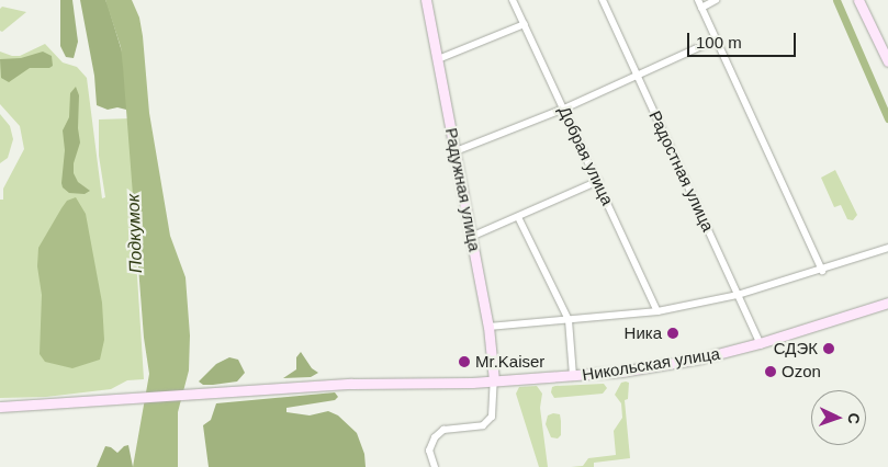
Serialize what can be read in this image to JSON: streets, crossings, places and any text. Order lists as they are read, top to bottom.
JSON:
{
  "streets": {
    "street": [
      "Добрая улица",
      "Радостная улица",
      "Радужная улица",
      "Никольская улица"
    ]
  },
  "crossings": [
    ["Радостная улица", "Никольская улица"],
    ["Радужная улица", "Никольская улица"]
  ],
  "water": ["Подкумок"],
  "places": [
    "Ника",
    "СДЭК",
    "Mr.Kaiser",
    "Ozon"
  ],
  "scale_bar": "100 m",
  "north": "right"
}
